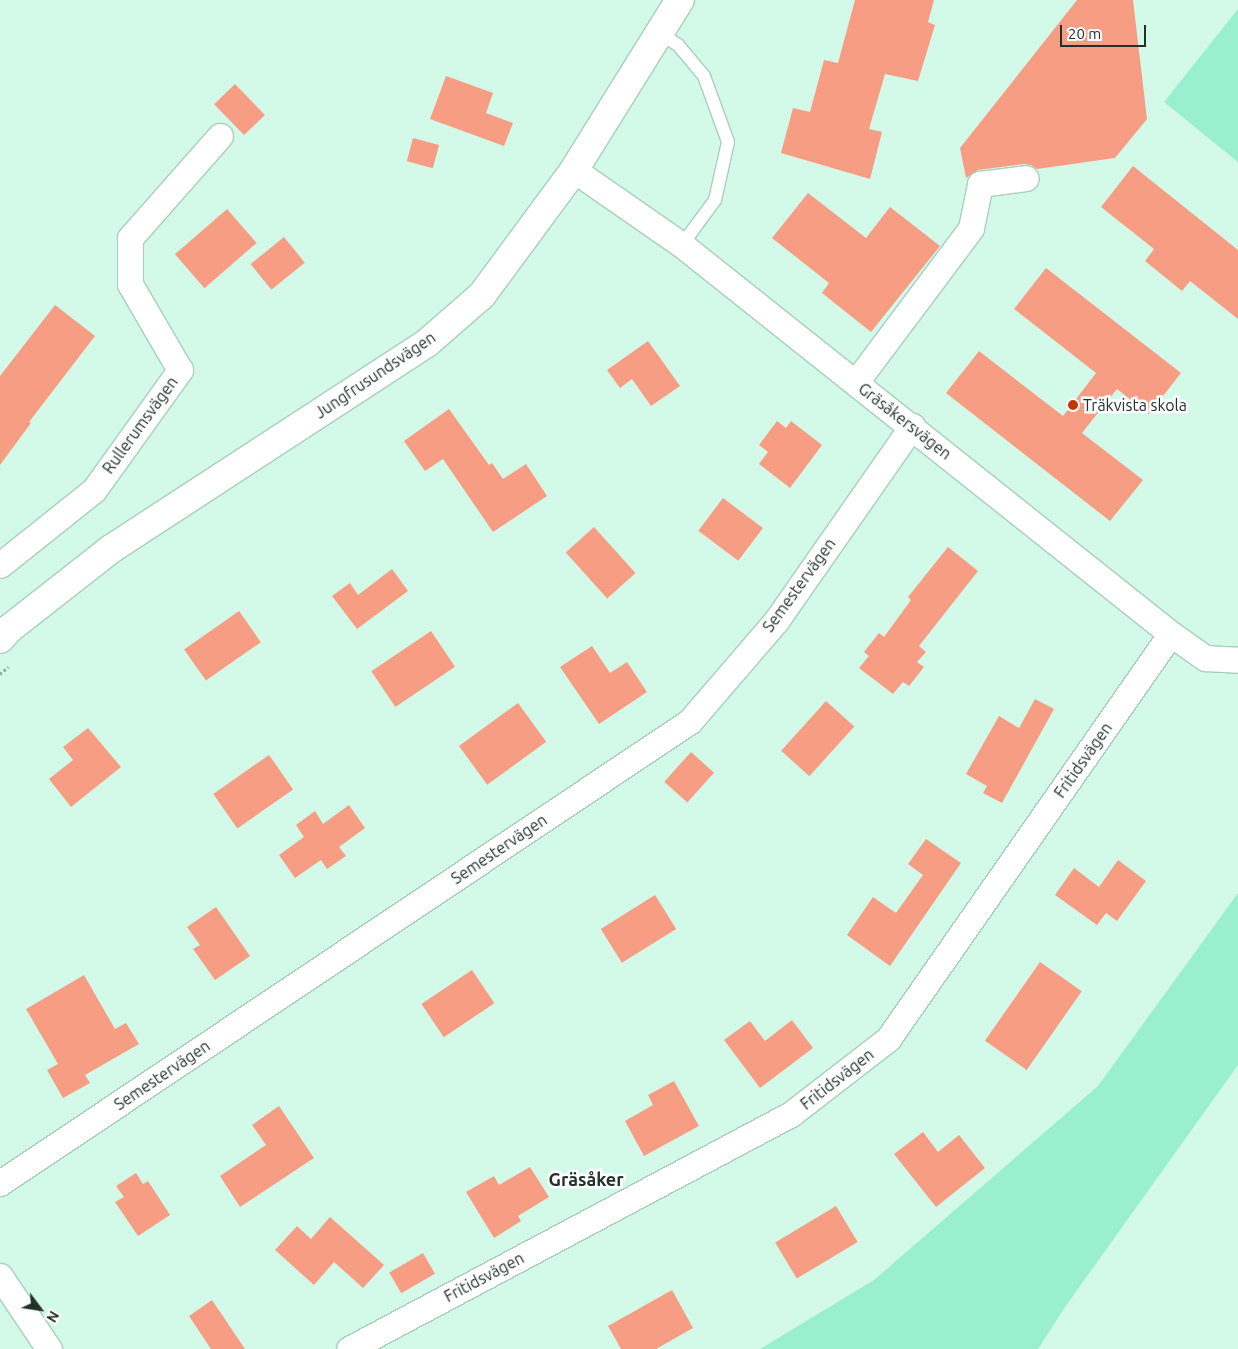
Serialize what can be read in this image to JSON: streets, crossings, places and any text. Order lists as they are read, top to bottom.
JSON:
{
  "streets": {
    "street": [
      "Jungfrusundsvägen",
      "Gräsåkersvägen",
      "Rullerumsvägen",
      "Semestervägen",
      "Fritidsvägen"
    ]
  },
  "crossings": [
    ["Jungfrusundsvägen", "Gräsåkersvägen"],
    ["Gräsåkersvägen", "Semestervägen"],
    ["Gräsåkersvägen", "Fritidsvägen"]
  ],
  "districts": ["Gräsåker"],
  "places": ["Träkvista skola"],
  "scale_bar": "20 m",
  "north": "bottom right"
}
